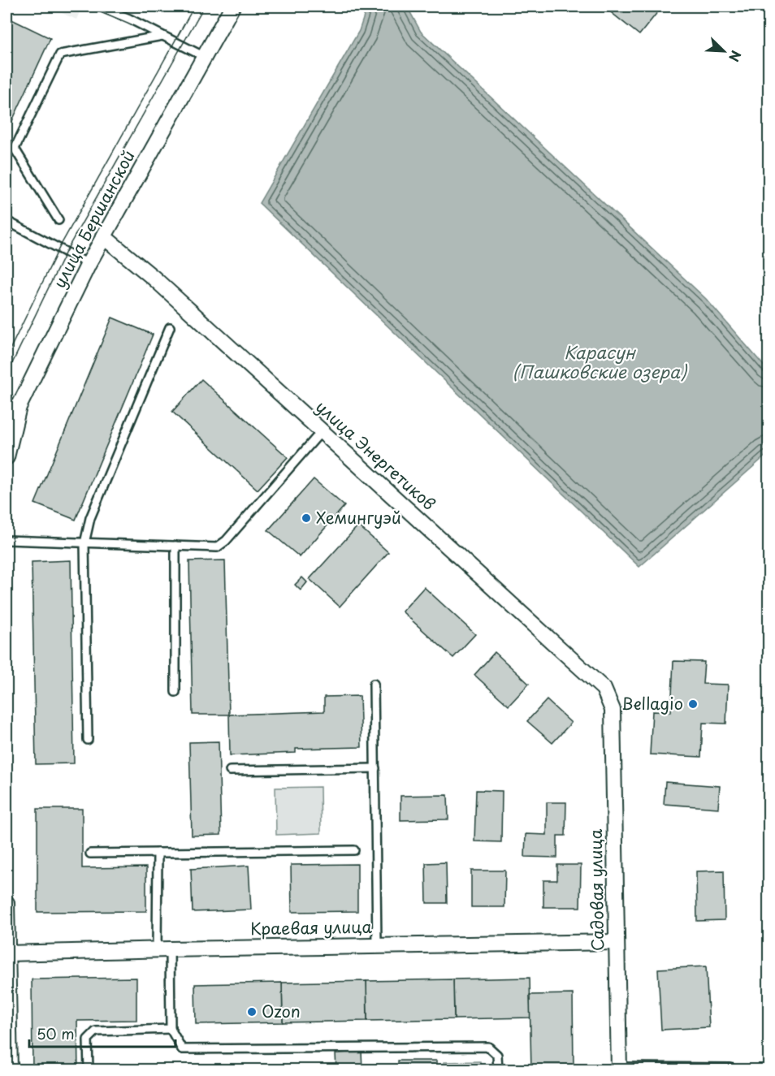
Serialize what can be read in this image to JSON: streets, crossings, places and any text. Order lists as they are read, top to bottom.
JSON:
{
  "streets": {
    "street": [
      "улица Бершанской",
      "улица Энергетиков",
      "Садовая улица",
      "Краевая улица"
    ]
  },
  "crossings": [
    ["улица Бершанской", "улица Энергетиков"],
    ["улица Энергетиков", "Садовая улица"],
    ["Садовая улица", "Краевая улица"]
  ],
  "water": ["Карасун (Пашковские озера)"],
  "places": ["Хемингуэй", "Bellagio", "Ozon"],
  "scale_bar": "50 m",
  "north": "bottom right"
}
